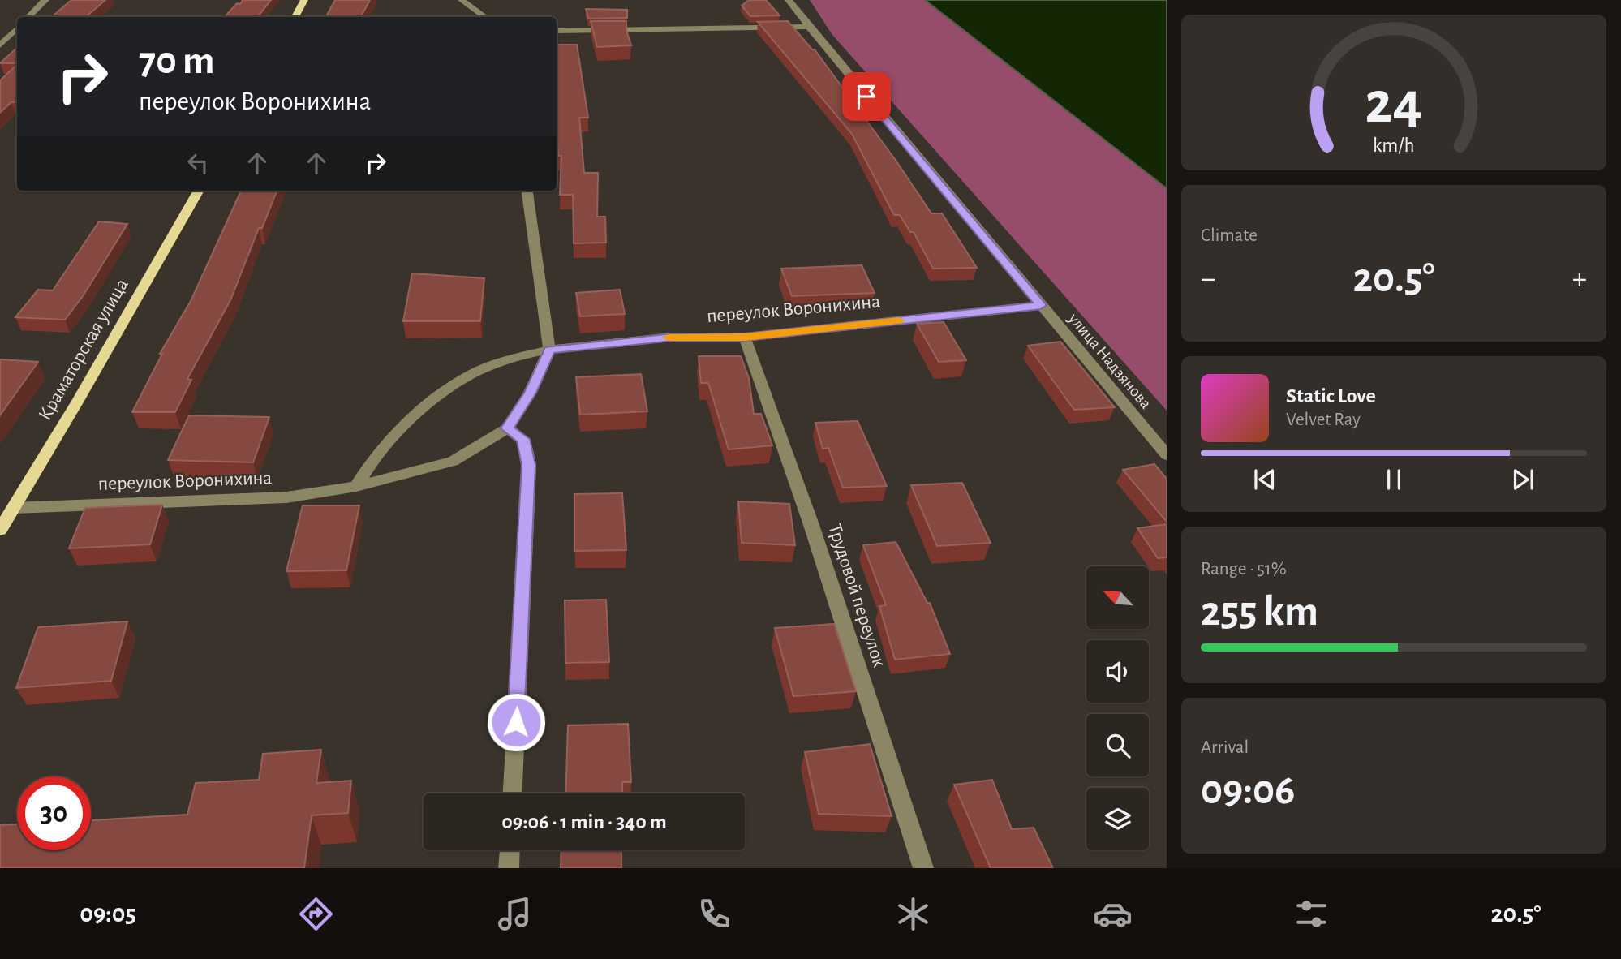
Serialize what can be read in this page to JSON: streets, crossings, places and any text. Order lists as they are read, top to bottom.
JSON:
{
  "streets": {
    "main road": ["Краматорская улица"],
    "street": ["переулок Воронихина", "улица Надзянова", "Трудовой переулок"]
  },
  "crossings": [
    ["переулок Воронихина", "Краматорская улица"],
    ["переулок Воронихина", "улица Надзянова"],
    ["переулок Воронихина", "Трудовой переулок"]
  ],
  "north": "top left",
  "page": {
    "turn": ["70 m", "переулок Воронихина"],
    "tile": [
      "Climate",
      ["Range · 51%", "255 km"],
      ["Arrival", "09:06"]
    ],
    "heat": ["−", "20.5°", "+"],
    "song": ["Static Love", "Velvet Ray"],
    "limit": "30",
    "trip": "09:06 · 1 min · 340 m",
    "tabs": ["09:05", "20.5°"],
    "gauge": ["24", "km/h"]
  }
}
